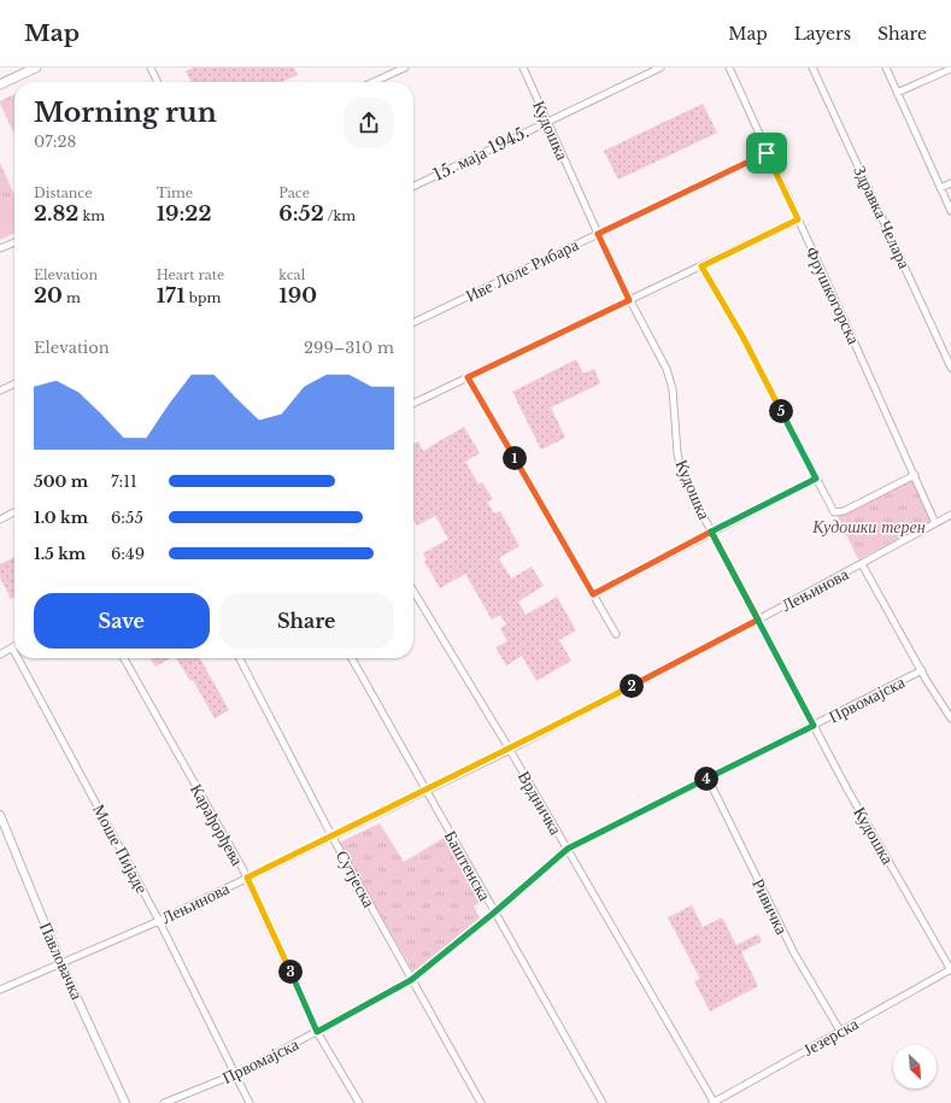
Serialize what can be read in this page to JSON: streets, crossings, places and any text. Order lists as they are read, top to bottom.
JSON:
{
  "streets": {
    "street": [
      "Кудошка",
      "15. маја 1945.",
      "Здравка Челара",
      "Иве Лоле Рибара",
      "Фрушкогорска",
      "Лењинова",
      "Првомајска",
      "Врдничка",
      "Карађорђева",
      "Моше Пијаде",
      "Баштенска",
      "Сутјеска",
      "Ривичка",
      "Павловачка",
      "Језерска"
    ]
  },
  "crossings": [
    ["Кудошка", "15. маја 1945."],
    ["Кудошка", "Иве Лоле Рибара"],
    ["Кудошка", "Лењинова"],
    ["Кудошка", "Првомајска"],
    ["Кудошка", "Језерска"],
    ["Иве Лоле Рибара", "Фрушкогорска"],
    ["Фрушкогорска", "Лењинова"],
    ["Лењинова", "Врдничка"],
    ["Лењинова", "Карађорђева"],
    ["Лењинова", "Моше Пијаде"],
    ["Лењинова", "Баштенска"],
    ["Лењинова", "Сутјеска"],
    ["Лењинова", "Павловачка"],
    ["Првомајска", "Врдничка"],
    ["Првомајска", "Карађорђева"],
    ["Првомајска", "Моше Пијаде"],
    ["Првомајска", "Баштенска"],
    ["Првомајска", "Сутјеска"],
    ["Првомајска", "Ривичка"],
    ["Врдничка", "Језерска"],
    ["Ривичка", "Језерска"]
  ],
  "parks": ["Кудошки терен"],
  "north": "bottom right",
  "page": {
    "header": "Map",
    "nav": ["Map", "Layers", "Share"],
    "heading": ["Morning run", "07:28"],
    "stats": [
      ["Distance", "2.82 km"],
      ["Time", "19:22"],
      ["Pace", "6:52 /km"],
      ["Elevation", "20 m"],
      ["Heart rate", "171 bpm"],
      ["kcal", "190"]
    ],
    "chart": ["Elevation", "299–310 m"],
    "pins": [
      "5",
      "1",
      "2",
      "4",
      "3"
    ],
    "list": [
      {
        "name": "500 m",
        "note": "7:11"
      },
      {
        "name": "1.0 km",
        "note": "6:55"
      },
      {
        "name": "1.5 km",
        "note": "6:49"
      }
    ],
    "buttons": ["Save", "Share"]
  }
}
